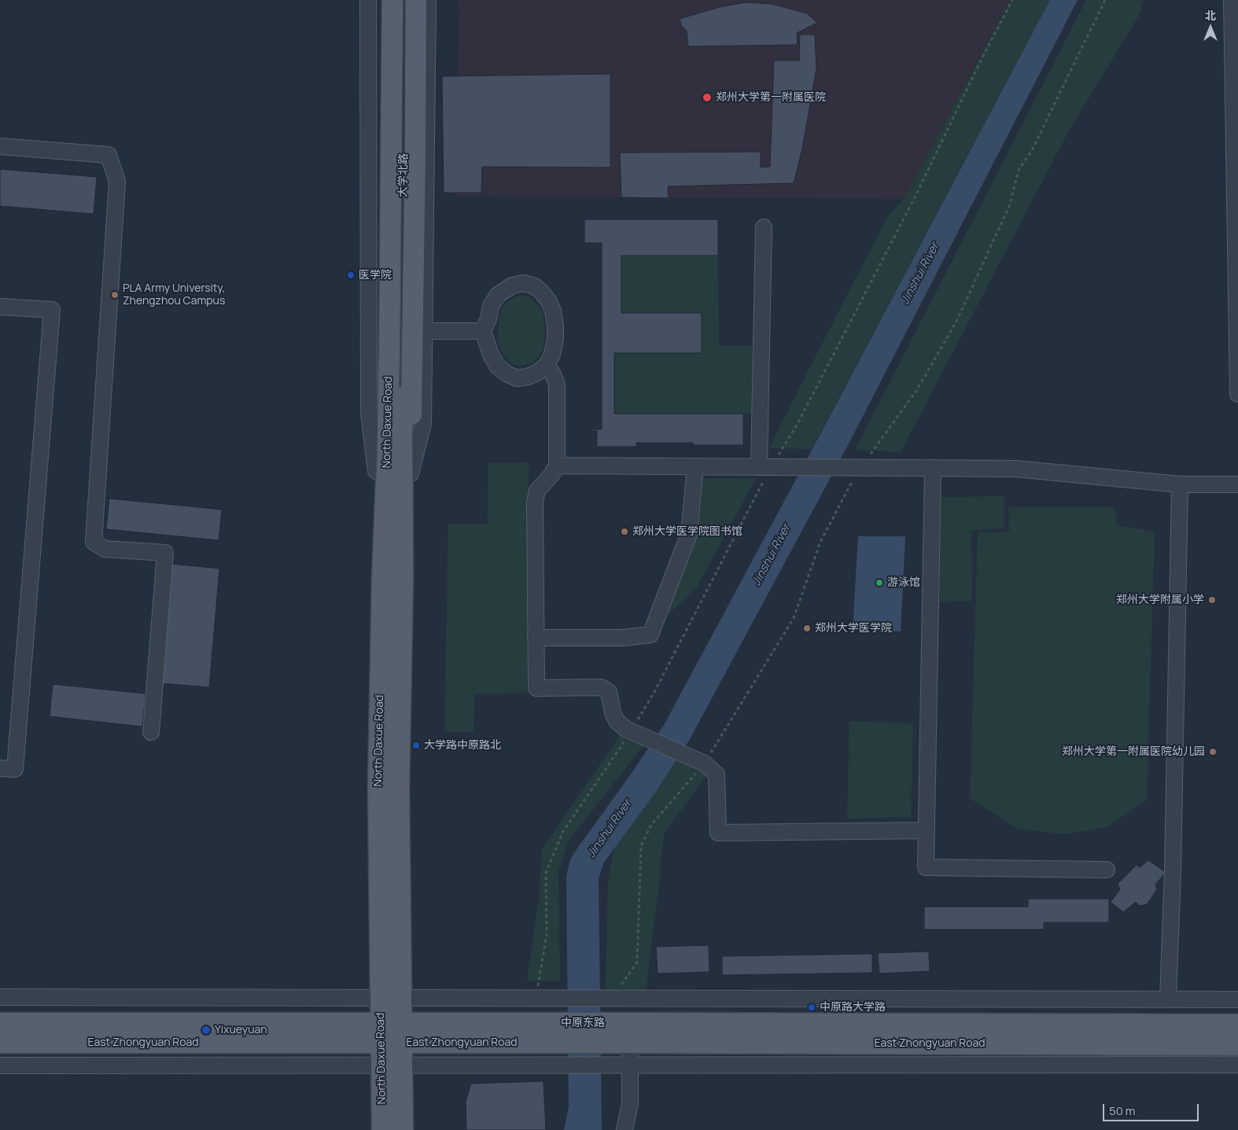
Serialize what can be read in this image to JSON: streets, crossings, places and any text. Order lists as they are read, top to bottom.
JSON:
{
  "streets": {
    "main road": [
      "大学北路",
      "North Daxue Road",
      "中原东路",
      "East Zhongyuan Road"
    ]
  },
  "crossings": [
    ["大学北路", "North Daxue Road"],
    ["North Daxue Road", "East Zhongyuan Road"],
    ["中原东路", "East Zhongyuan Road"]
  ],
  "water": ["Jinshui River"],
  "places": [
    "郑州大学第一附属医院",
    "医学院",
    "PLA Army University, Zhengzhou Campus",
    "郑州大学医学院图书馆",
    "游泳馆",
    "郑州大学附属小学",
    "郑州大学医学院",
    "大学路中原路北",
    "郑州大学第一附属医院幼儿园",
    "中原路大学路",
    "Yixueyuan"
  ],
  "scale_bar": "50 m",
  "north": "top"
}
